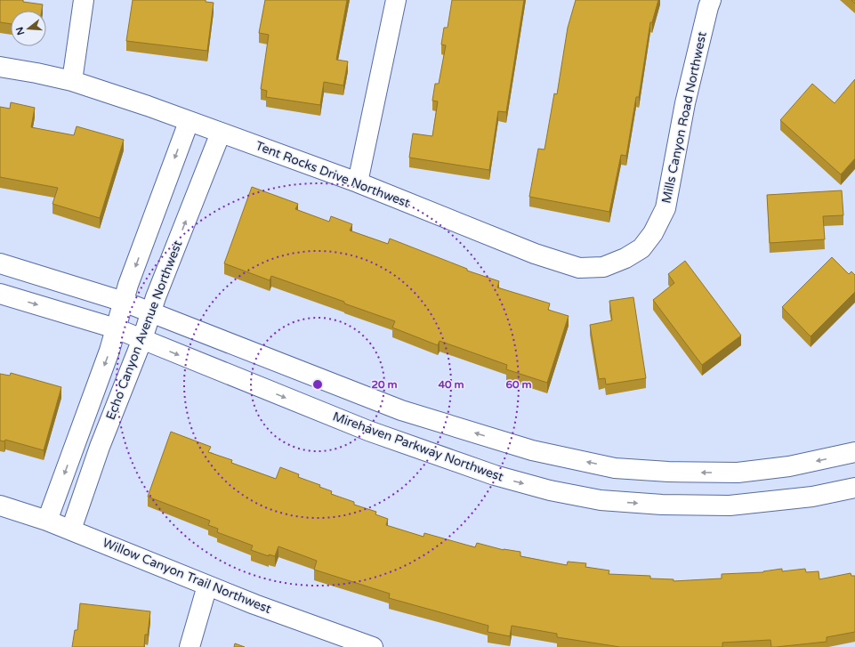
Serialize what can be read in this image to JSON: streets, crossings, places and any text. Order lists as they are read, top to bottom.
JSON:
{
  "streets": {
    "street": [
      "Mills Canyon Road Northwest",
      "Tent Rocks Drive Northwest",
      "Echo Canyon Avenue Northwest",
      "Mirehaven Parkway Northwest",
      "Willow Canyon Trail Northwest"
    ]
  },
  "crossings": [
    ["Mills Canyon Road Northwest", "Tent Rocks Drive Northwest"],
    ["Tent Rocks Drive Northwest", "Echo Canyon Avenue Northwest"],
    ["Echo Canyon Avenue Northwest", "Mirehaven Parkway Northwest"],
    ["Echo Canyon Avenue Northwest", "Willow Canyon Trail Northwest"]
  ],
  "north": "left",
  "rings": ["20 m", "40 m", "60 m"]
}
